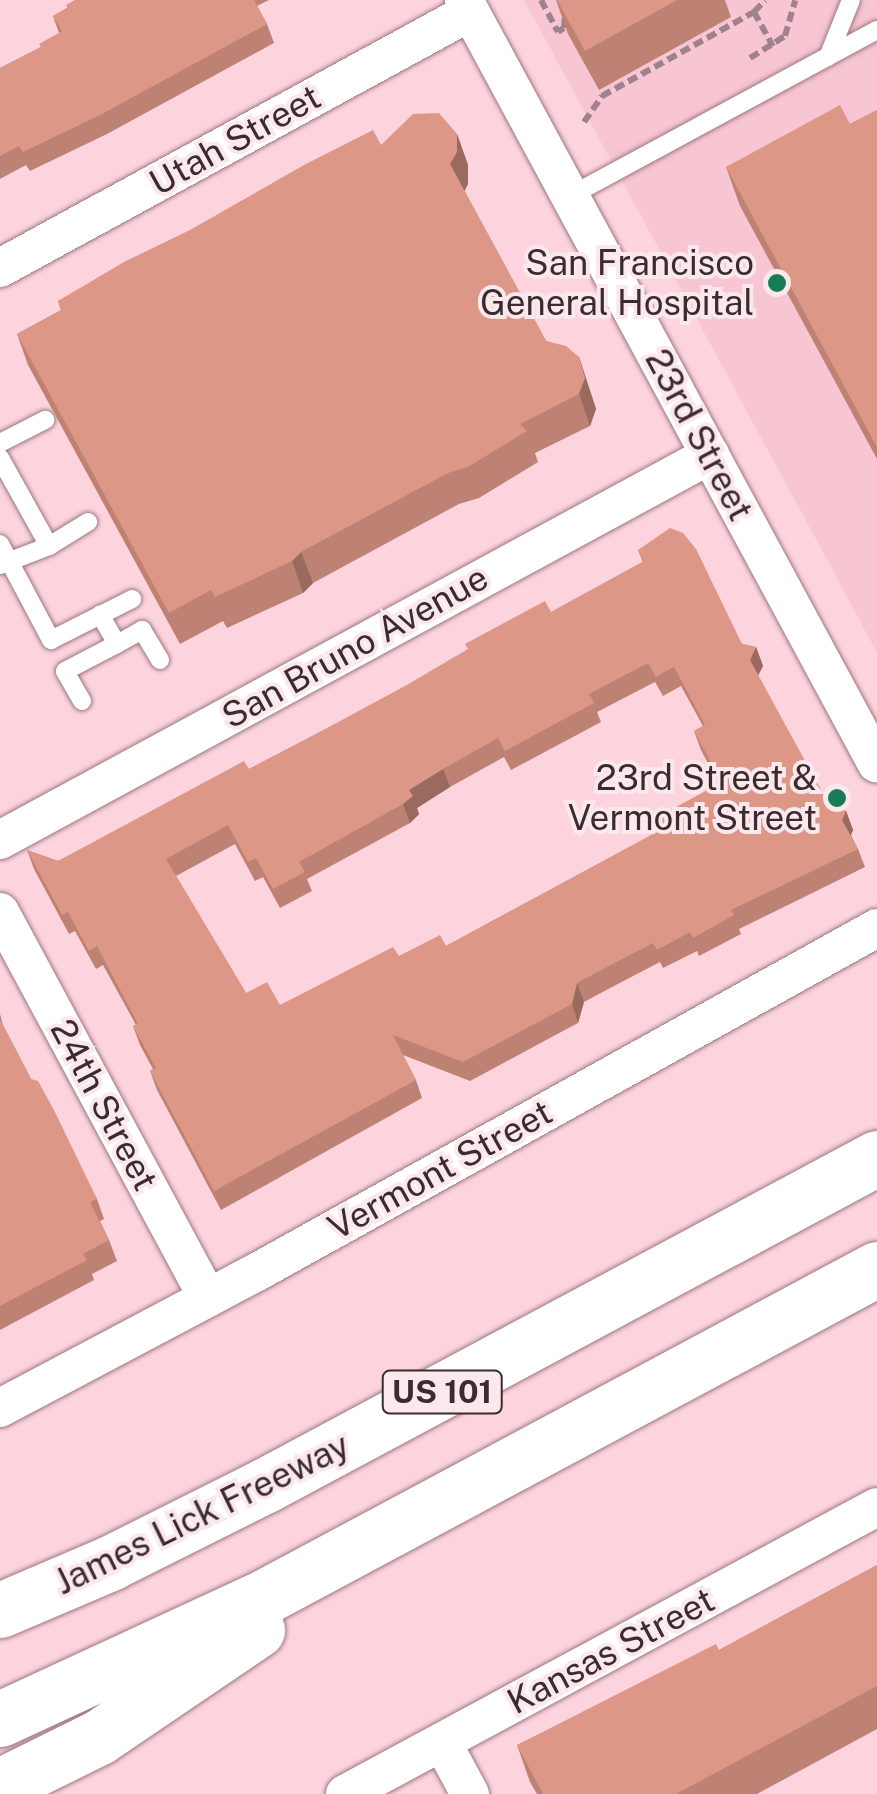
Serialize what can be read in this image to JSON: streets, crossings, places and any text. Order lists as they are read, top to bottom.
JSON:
{
  "streets": {
    "highway": ["US 101", "James Lick Freeway"],
    "street": [
      "Utah Street",
      "23rd Street",
      "San Bruno Avenue",
      "24th Street",
      "Vermont Street",
      "Kansas Street"
    ]
  },
  "crossings": [
    ["Utah Street", "23rd Street"],
    ["23rd Street", "San Bruno Avenue"],
    ["24th Street", "Vermont Street"]
  ],
  "places": ["San Francisco General Hospital", "23rd Street & Vermont Street"]
}
